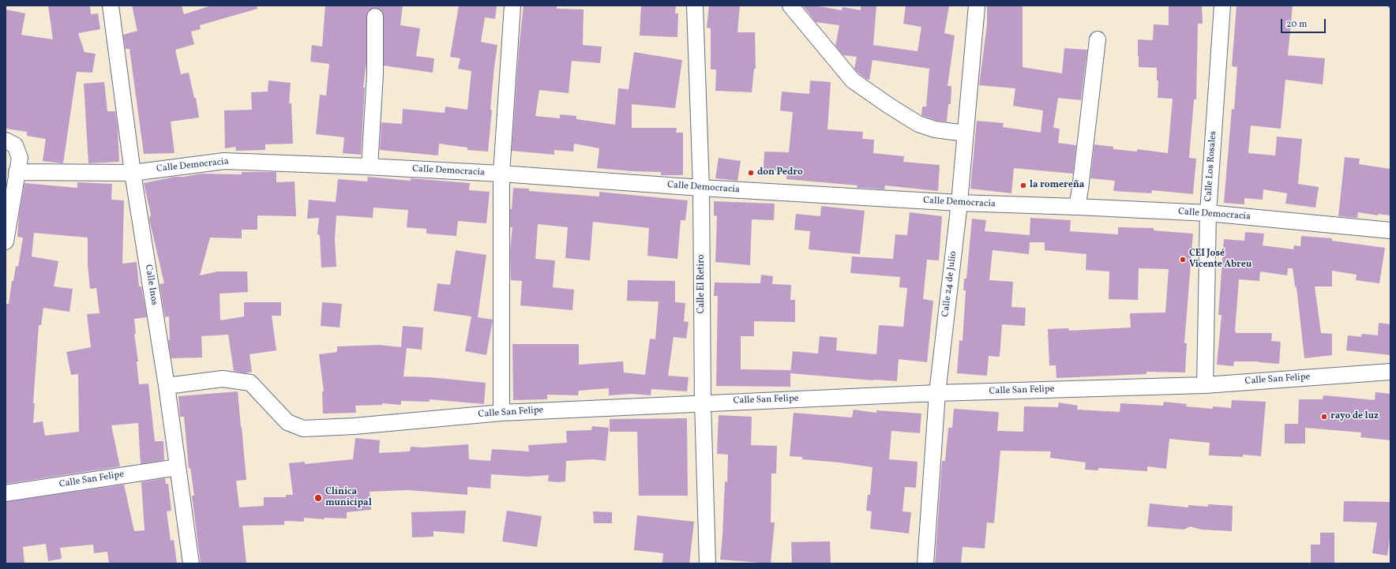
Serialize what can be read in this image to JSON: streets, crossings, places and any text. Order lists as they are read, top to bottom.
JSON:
{
  "streets": {
    "street": [
      "Calle Democracia",
      "Calle Los Rosales",
      "Calle El Retiro",
      "Calle 24 de Julio",
      "Calle Inos",
      "Calle San Felipe"
    ]
  },
  "crossings": [
    ["Calle Democracia", "Calle Los Rosales"],
    ["Calle Democracia", "Calle El Retiro"],
    ["Calle Democracia", "Calle 24 de Julio"],
    ["Calle Democracia", "Calle Inos"],
    ["Calle Los Rosales", "Calle San Felipe"],
    ["Calle El Retiro", "Calle San Felipe"],
    ["Calle 24 de Julio", "Calle San Felipe"],
    ["Calle Inos", "Calle San Felipe"]
  ],
  "places": [
    "don Pedro",
    "la romereña",
    "CEI José Vicente Abreu",
    "rayo de luz",
    "Clínica municipal"
  ],
  "scale_bar": "20 m"
}
